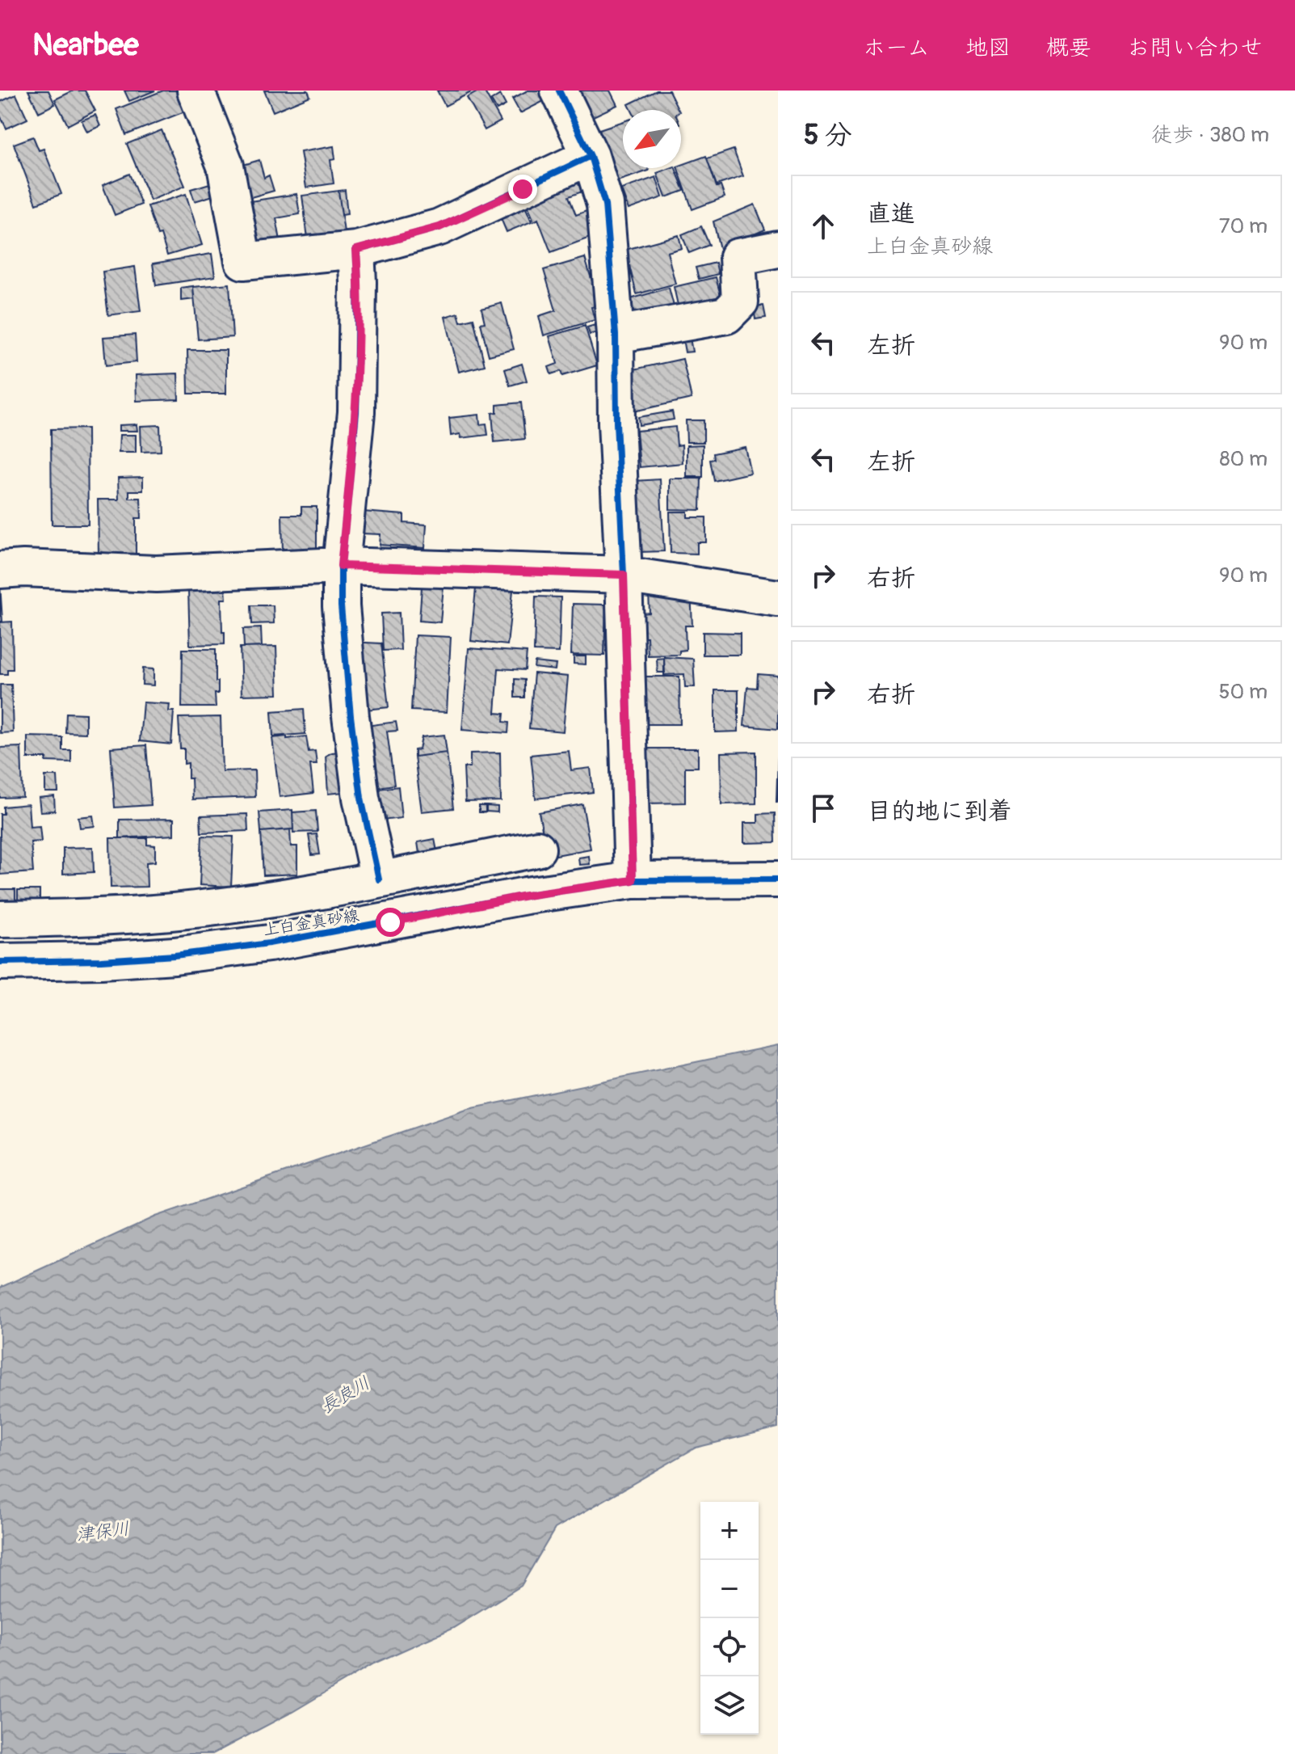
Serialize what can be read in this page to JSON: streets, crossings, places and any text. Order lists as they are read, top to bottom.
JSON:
{
  "streets": {
    "street": ["上白金真砂線"]
  },
  "water": ["長良川", "津保川"],
  "north": "bottom left",
  "page": {
    "header": "Nearbee",
    "nav": [
      "ホーム",
      "地図",
      "概要",
      "お問い合わせ"
    ],
    "heading": ["5 分", "徒歩 · 380 m"],
    "list": [
      ["直進", "上白金真砂線", "70 m"],
      ["左折", "90 m"],
      ["左折", "80 m"],
      ["右折", "90 m"],
      ["右折", "50 m"],
      "目的地に到着"
    ],
    "map_buttons": ["+", "−"]
  }
}
